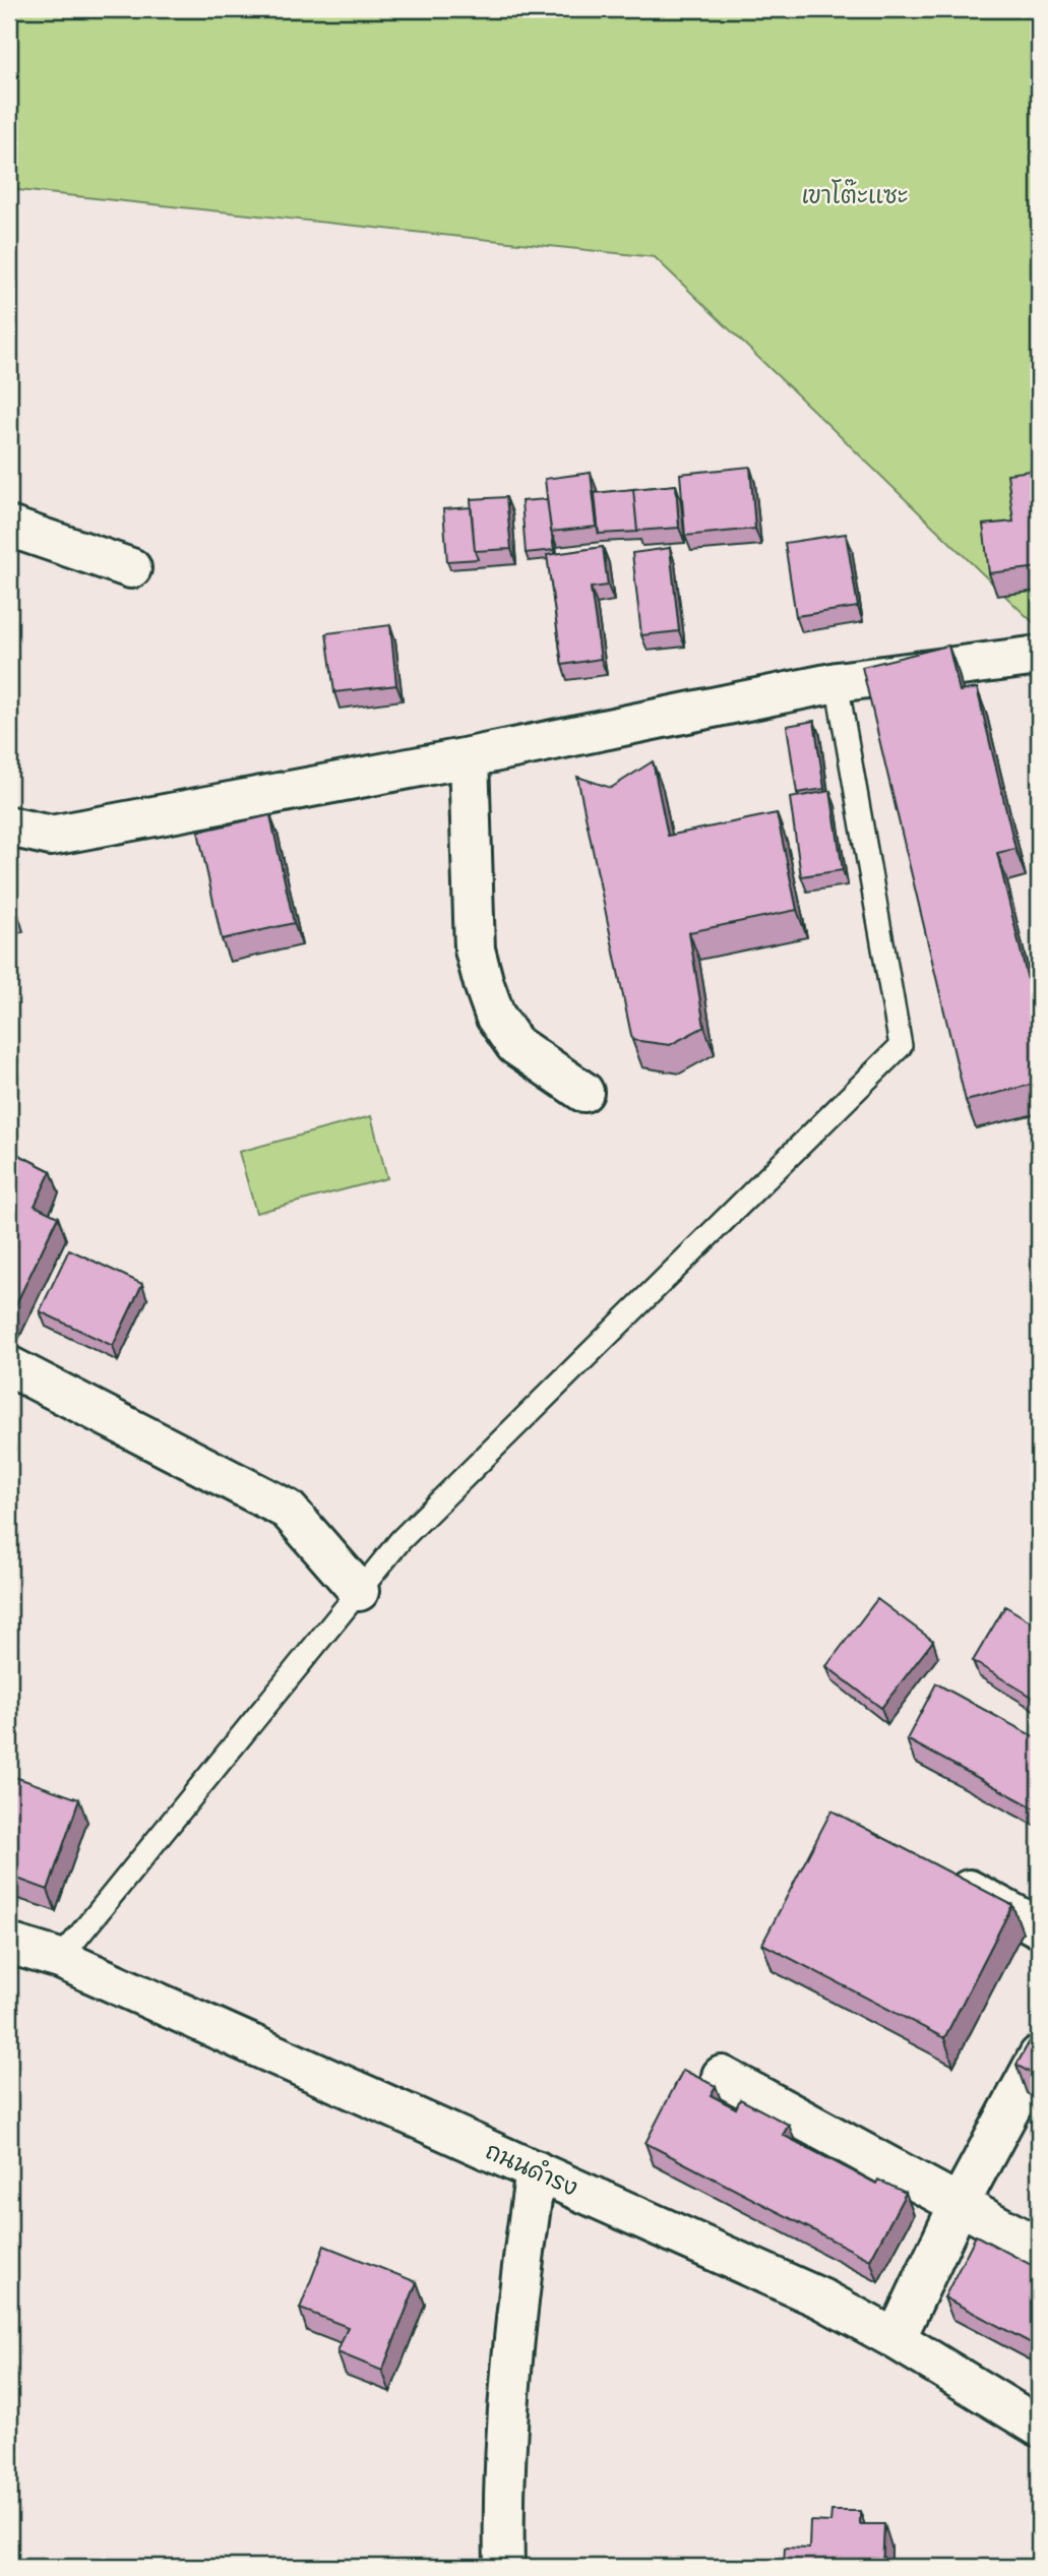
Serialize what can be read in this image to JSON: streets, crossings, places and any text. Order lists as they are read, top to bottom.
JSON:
{
  "streets": {
    "street": ["ถนนดำรง"]
  },
  "parks": ["เขาโต๊ะแซะ"]
}
